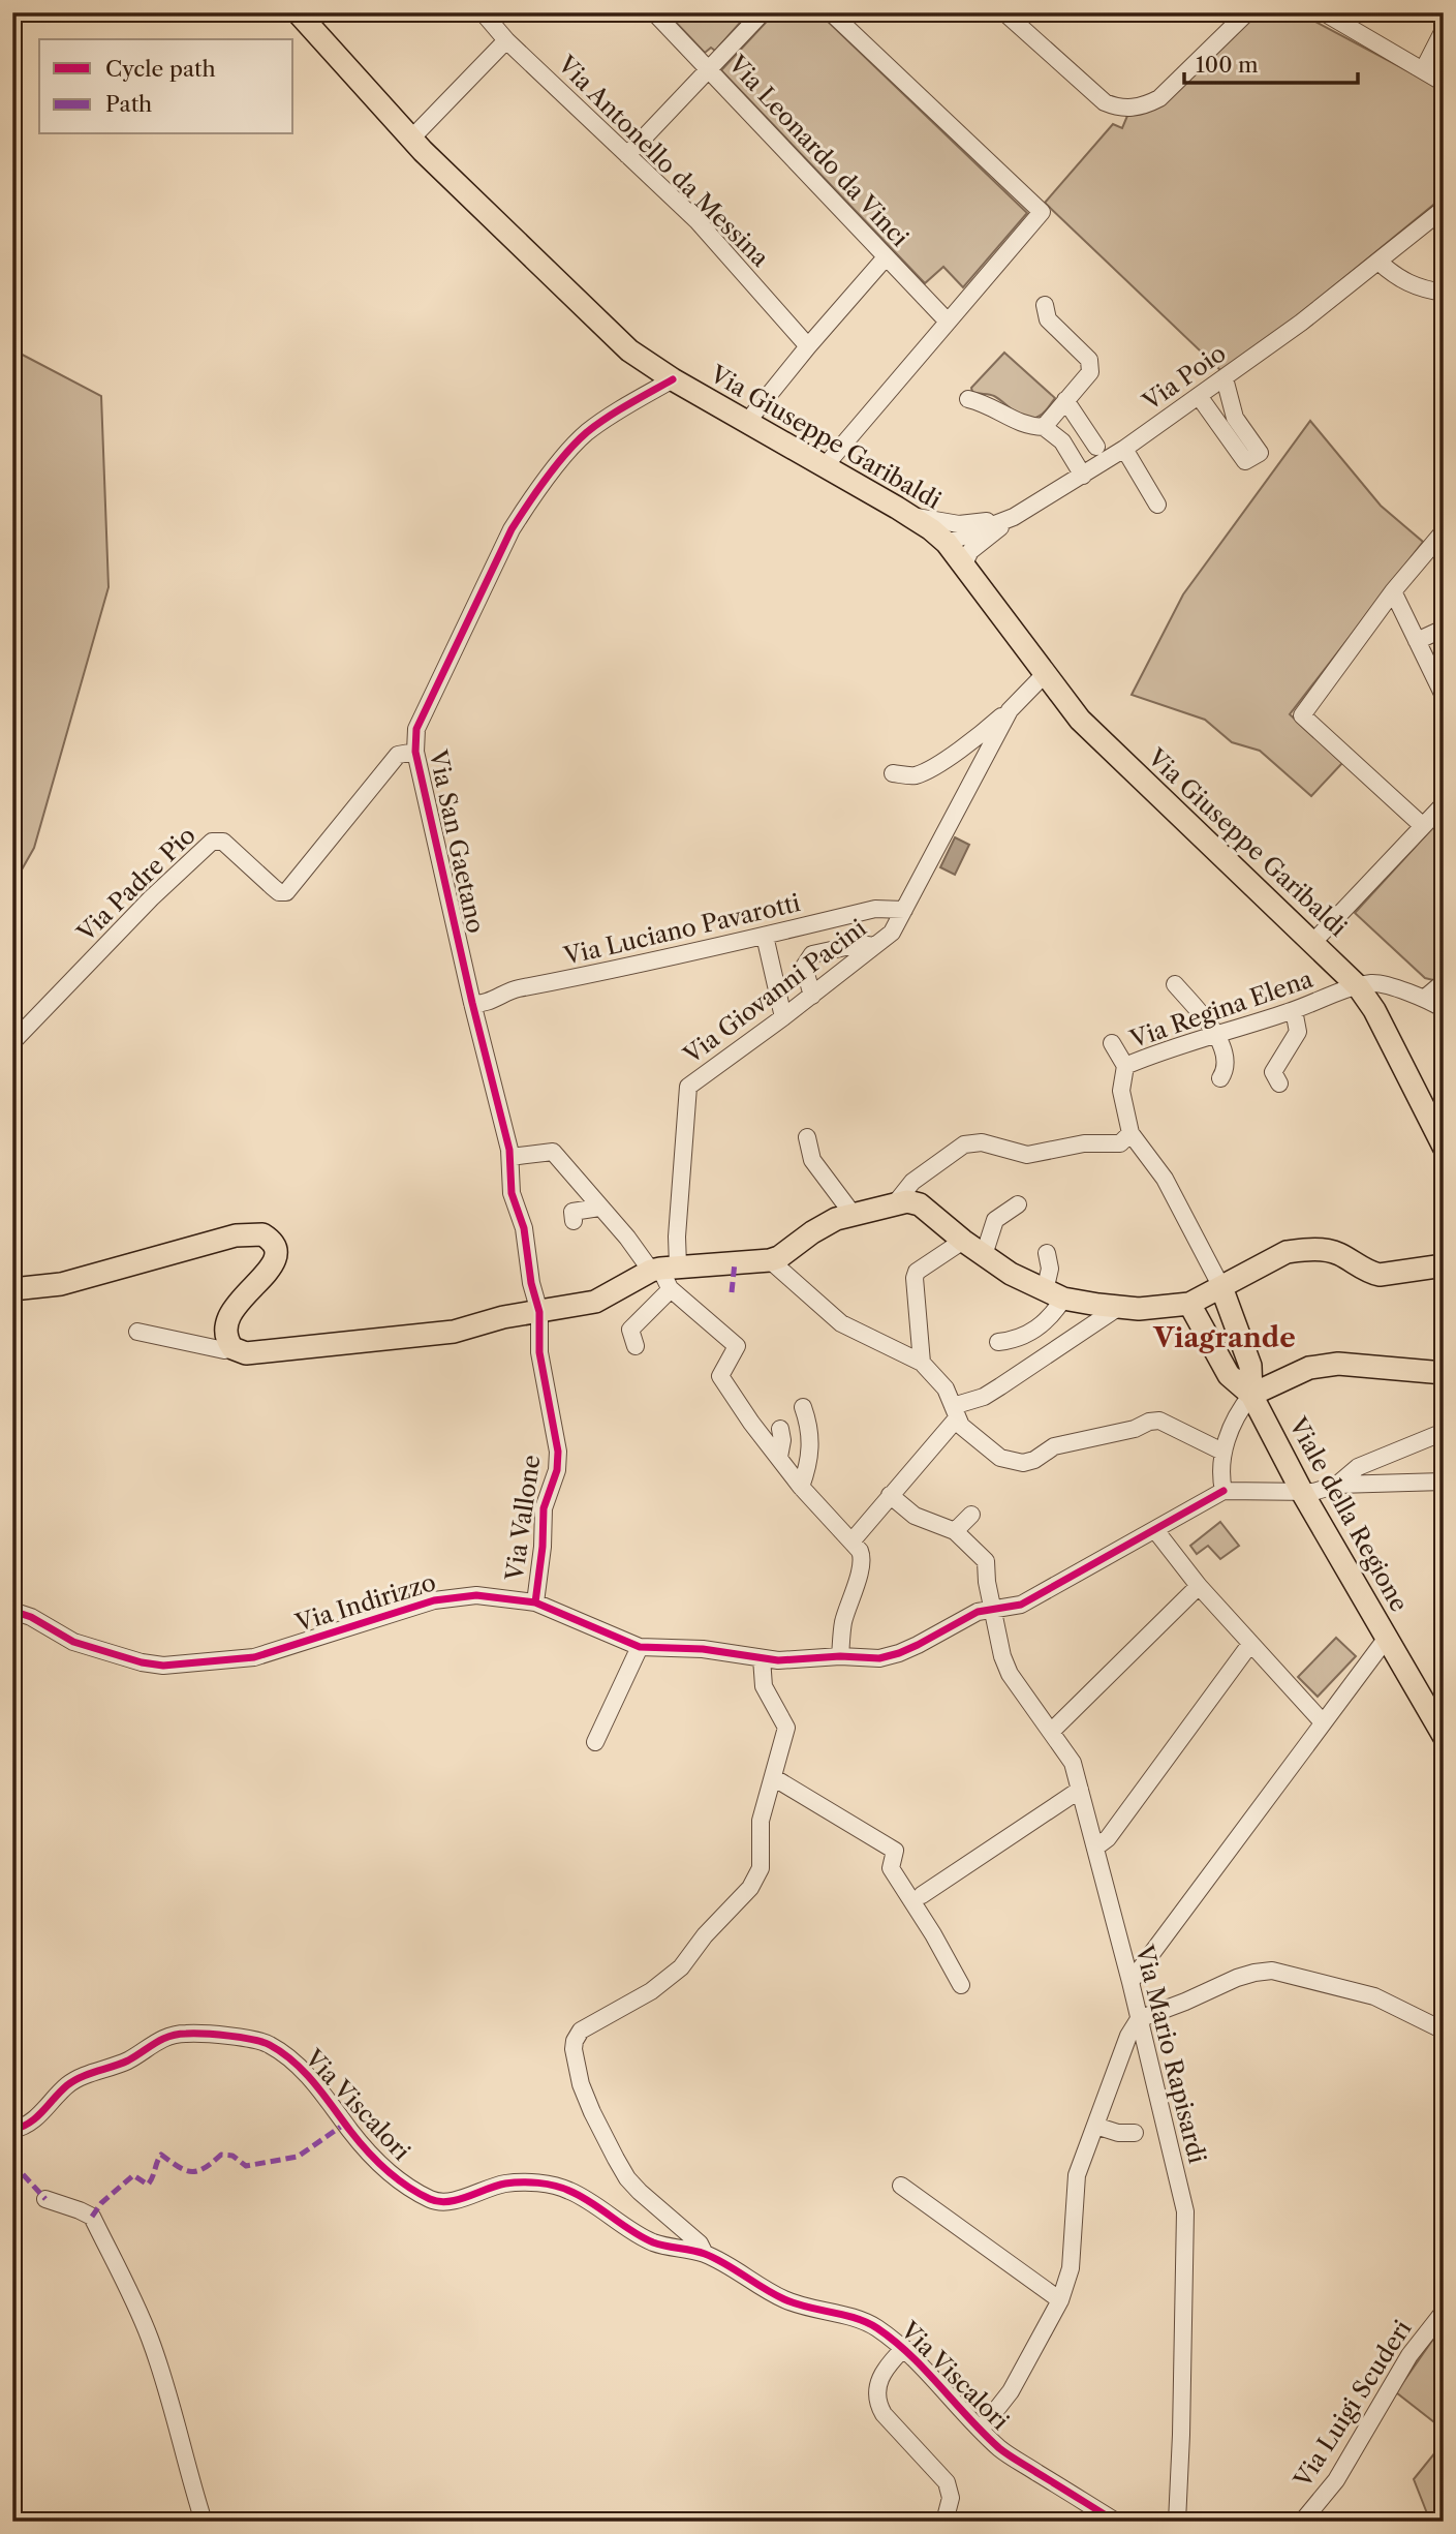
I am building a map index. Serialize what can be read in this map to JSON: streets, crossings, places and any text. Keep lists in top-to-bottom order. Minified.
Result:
{"streets":{"main road":["Via Giuseppe Garibaldi","Viale della Regione"],"street":["Via Leonardo da Vinci","Via Antonello da Messina","Via Poio","Via San Gaetano","Via Padre Pio","Via Luciano Pavarotti","Via Giovanni Pacini","Via Regina Elena","Via Vallone","Via Indirizzo","Via Mario Rapisardi","Via Viscalori","Via Luigi Scuderi"]},"crossings":[["Via Poio","Via Giuseppe Garibaldi"],["Via Giuseppe Garibaldi","Via San Gaetano"],["Via Giuseppe Garibaldi","Via Giovanni Pacini"],["Via Giuseppe Garibaldi","Via Regina Elena"],["Via San Gaetano","Via Padre Pio"],["Via San Gaetano","Via Luciano Pavarotti"],["Via San Gaetano","Via Vallone"],["Via Luciano Pavarotti","Via Giovanni Pacini"],["Via Vallone","Via Indirizzo"],["Via Indirizzo","Via Mario Rapisardi"]],"districts":["Viagrande"],"legend":["Cycle path","Path"],"scale_bar":"100 m"}
